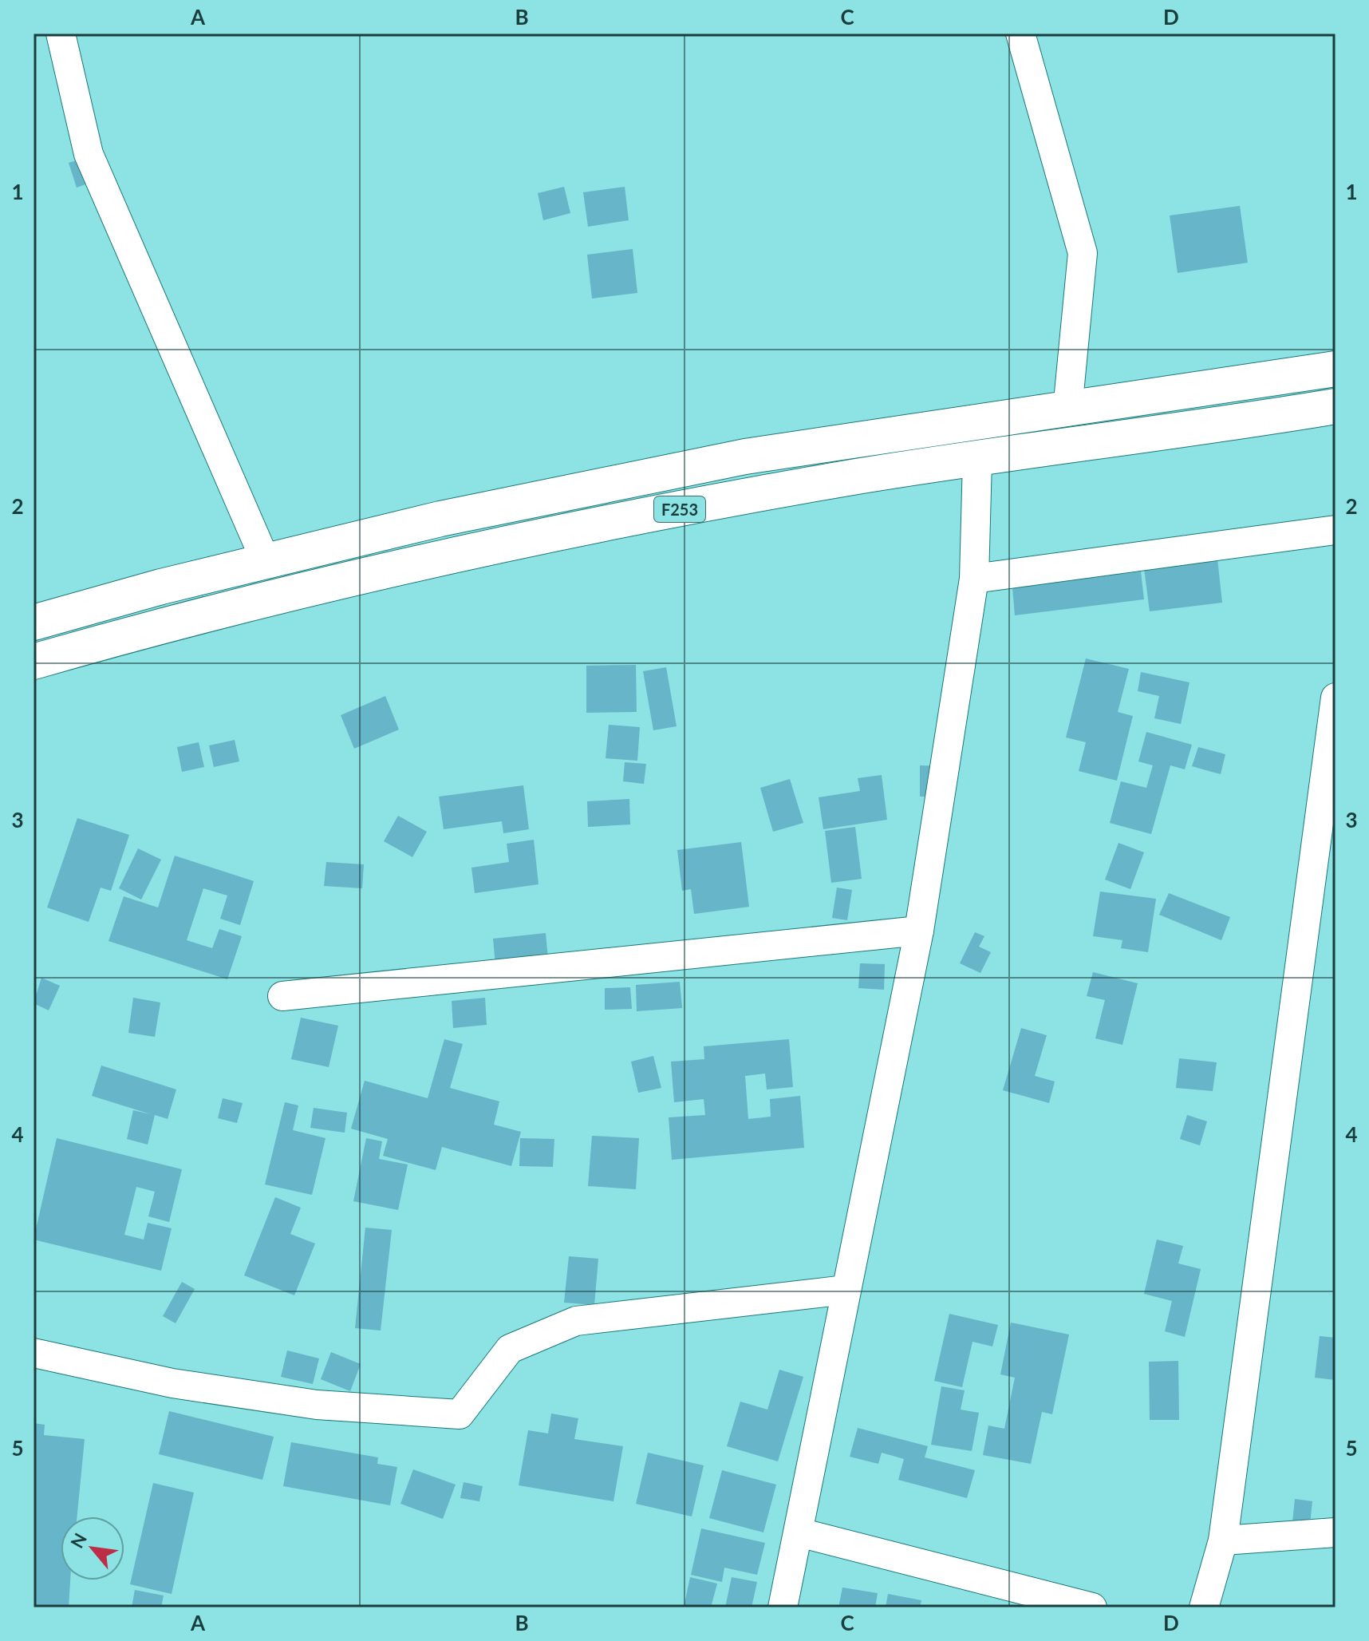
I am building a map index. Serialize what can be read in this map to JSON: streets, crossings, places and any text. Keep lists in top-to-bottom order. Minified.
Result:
{"streets":{"main road":["F253"]},"north":"top left","grid":{"columns":["A","B","C","D"],"rows":["1","2","3","4","5"]}}
